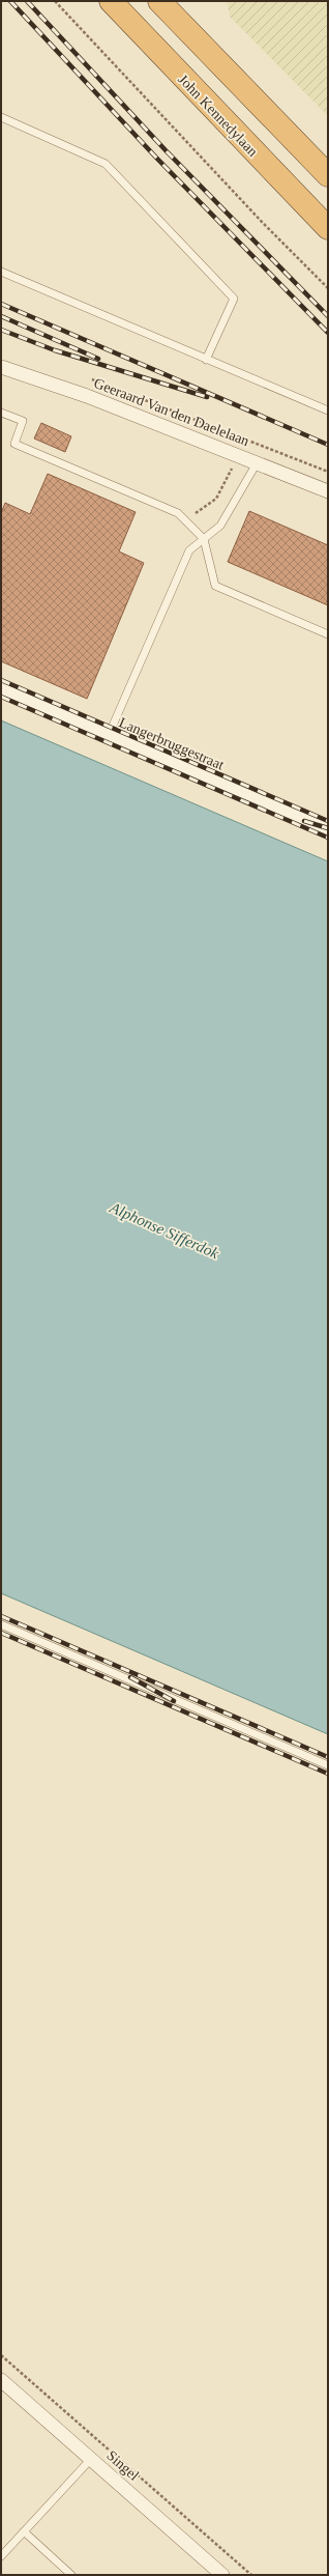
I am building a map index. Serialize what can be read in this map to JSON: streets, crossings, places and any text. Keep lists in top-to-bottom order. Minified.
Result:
{"streets":{"highway":["John Kennedylaan"],"street":["Geeraard Van den Daelelaan","Langerbruggestraat","Singel"]},"water":["Alphonse Sifferdok"]}
